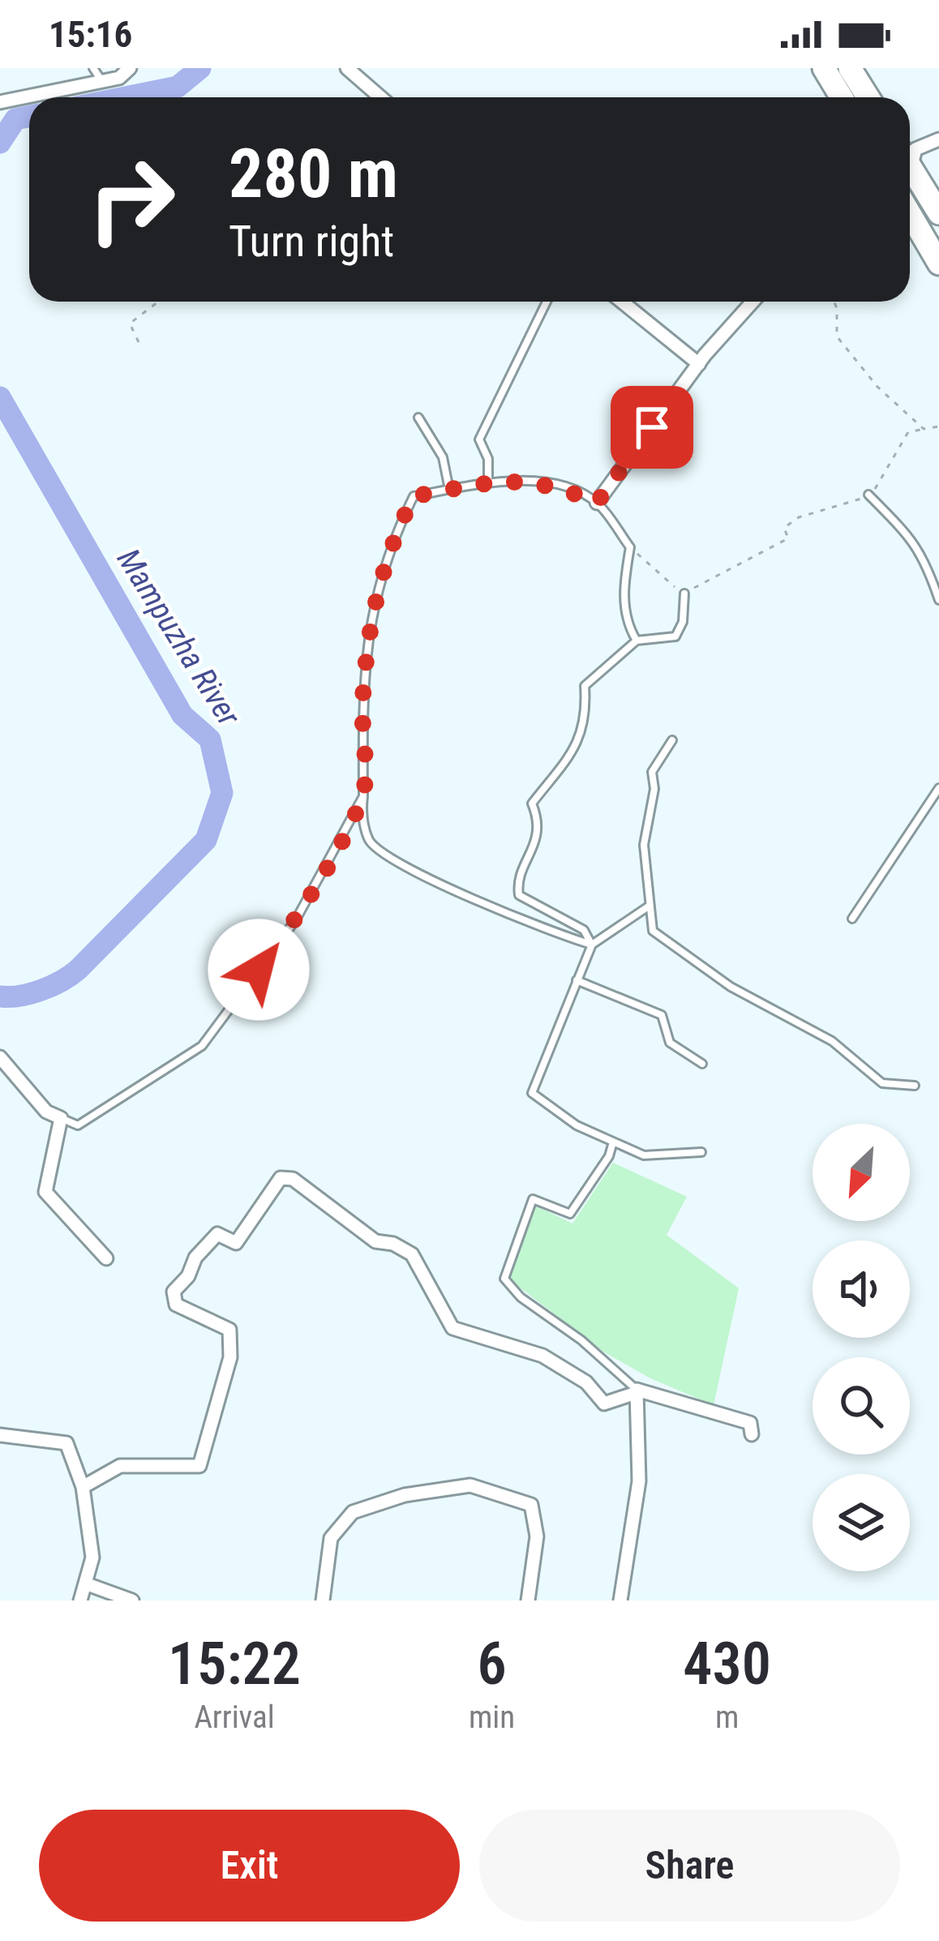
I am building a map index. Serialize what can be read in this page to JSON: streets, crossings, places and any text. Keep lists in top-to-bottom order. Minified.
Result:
{"water":["Mampuzha River"],"north":"bottom left","page":{"status":"15:16","turn":["280 m","Turn right"],"eta":["15:22","Arrival","6","min","430","m"],"buttons":["Exit","Share"]}}
